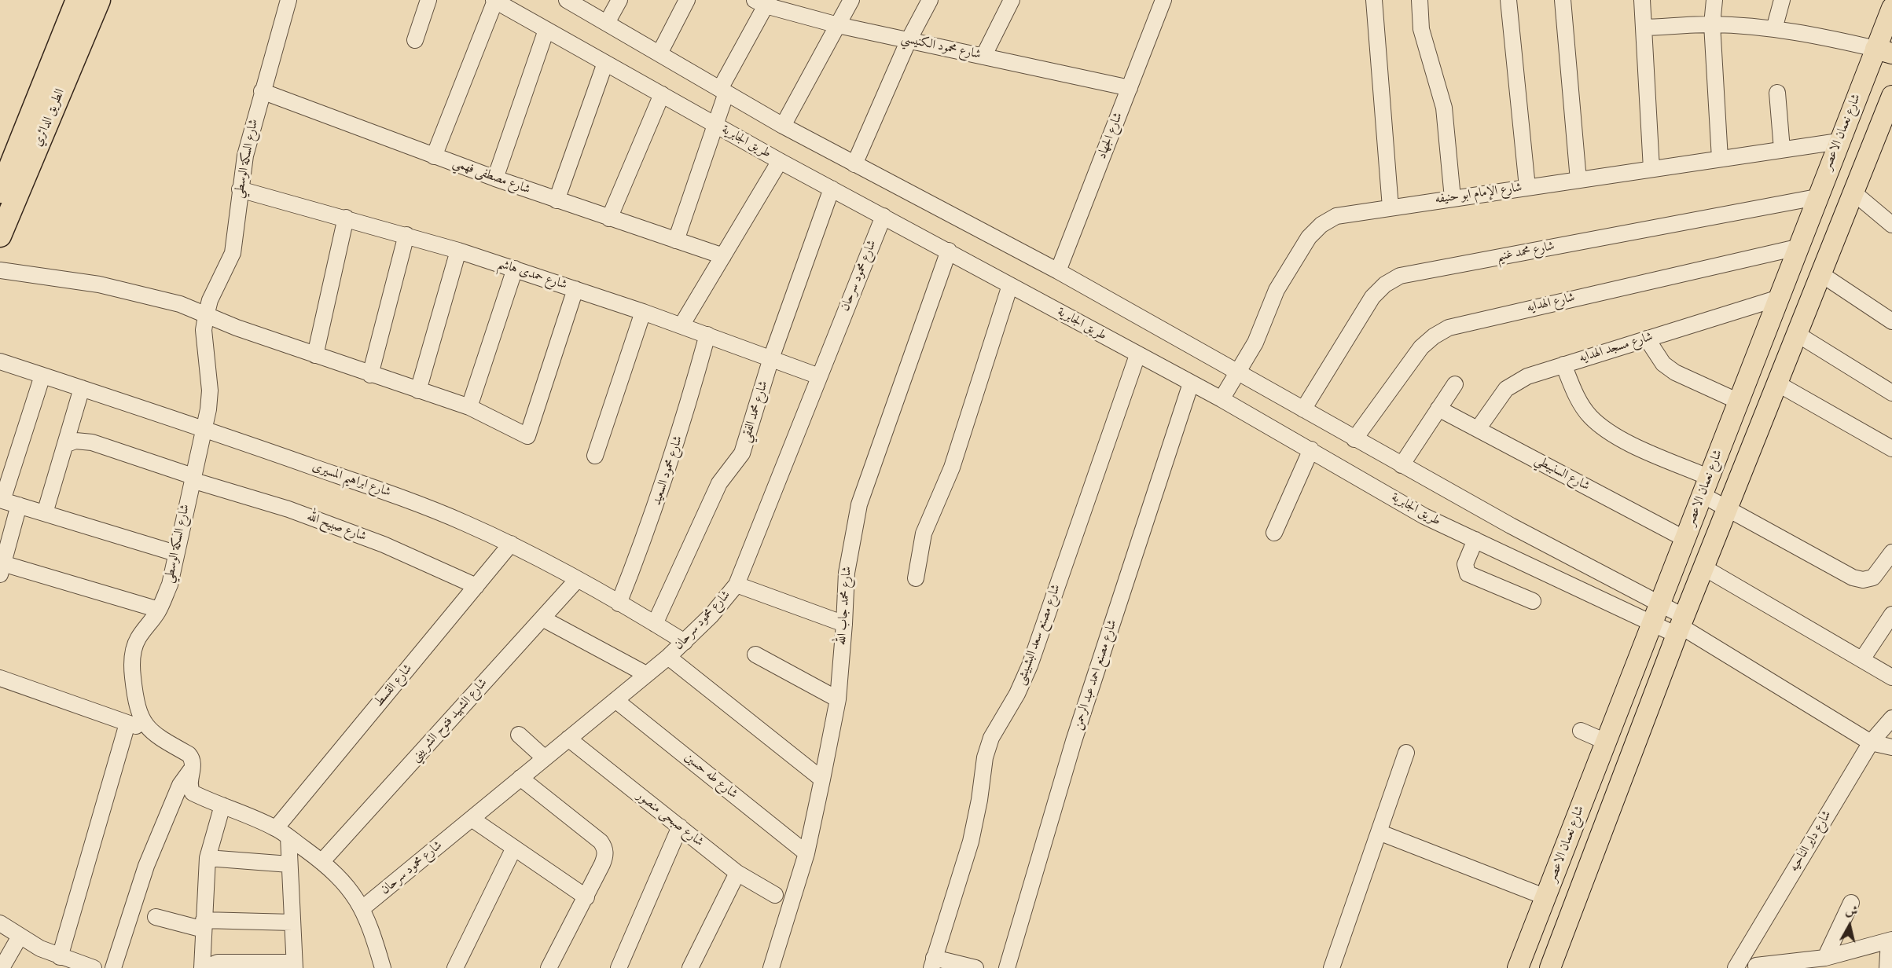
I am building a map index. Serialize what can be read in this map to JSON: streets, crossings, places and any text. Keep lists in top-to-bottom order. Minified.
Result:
{"streets":{"highway":["الطريق الدائري"],"main road":["شارع نعمان الاعصر"],"street":["شارع محمود الكنيسي","شارع الجهاد","طريق الجابرية","شارع السكة الوسطي","شارع مصطفى فهمي","شارع الإمام ابو حنيفه","شارع محمد غنيم","شارع حمدى هاشم","شارع محمود سرحان","شارع الهدايه","شارع مسجد الهدايه","شارع محمد الفقي","شارع محمود السعيد","شارع السنبيطي","شارع ابراهيم المسيرى","شارع صبيح الله","شارع محمد جاب الله","شارع مصنع سعد البشبيشى","شارع مصنع احمد عبد الرحمن","شارع القسط","شارع الشهيد فتوح الشربيني","شارع طه حسين","شارع صبحى منصور","شارع داير الناحيه"]},"crossings":[["شارع محمود الكنيسي","شارع الجهاد"],["شارع نعمان الاعصر","طريق الجابرية"],["شارع نعمان الاعصر","شارع الإمام ابو حنيفه"],["شارع نعمان الاعصر","شارع محمد غنيم"],["شارع نعمان الاعصر","شارع الهدايه"],["شارع نعمان الاعصر","شارع مسجد الهدايه"],["شارع نعمان الاعصر","شارع السنبيطي"],["شارع الجهاد","طريق الجابرية"],["طريق الجابرية","شارع الإمام ابو حنيفه"],["طريق الجابرية","شارع محمد غنيم"],["طريق الجابرية","شارع محمود سرحان"],["طريق الجابرية","شارع الهدايه"],["طريق الجابرية","شارع محمد الفقي"],["طريق الجابرية","شارع محمد جاب الله"],["طريق الجابرية","شارع مصنع سعد البشبيشى"],["طريق الجابرية","شارع مصنع احمد عبد الرحمن"],["طريق الجابرية","شارع داير الناحيه"],["شارع السكة الوسطي","شارع مصطفى فهمي"],["شارع السكة الوسطي","شارع حمدى هاشم"],["شارع السكة الوسطي","شارع ابراهيم المسيرى"],["شارع السكة الوسطي","شارع صبيح الله"],["شارع حمدى هاشم","شارع محمود سرحان"],["شارع حمدى هاشم","شارع محمد الفقي"],["شارع حمدى هاشم","شارع محمود السعيد"],["شارع محمود سرحان","شارع ابراهيم المسيرى"],["شارع محمود سرحان","شارع طه حسين"],["شارع محمود سرحان","شارع صبحى منصور"],["شارع مسجد الهدايه","شارع السنبيطي"],["شارع محمد الفقي","شارع ابراهيم المسيرى"],["شارع محمود السعيد","شارع ابراهيم المسيرى"],["شارع ابراهيم المسيرى","شارع القسط"],["شارع ابراهيم المسيرى","شارع الشهيد فتوح الشربيني"],["شارع صبيح الله","شارع القسط"],["شارع محمد جاب الله","شارع طه حسين"]],"north":"top"}
